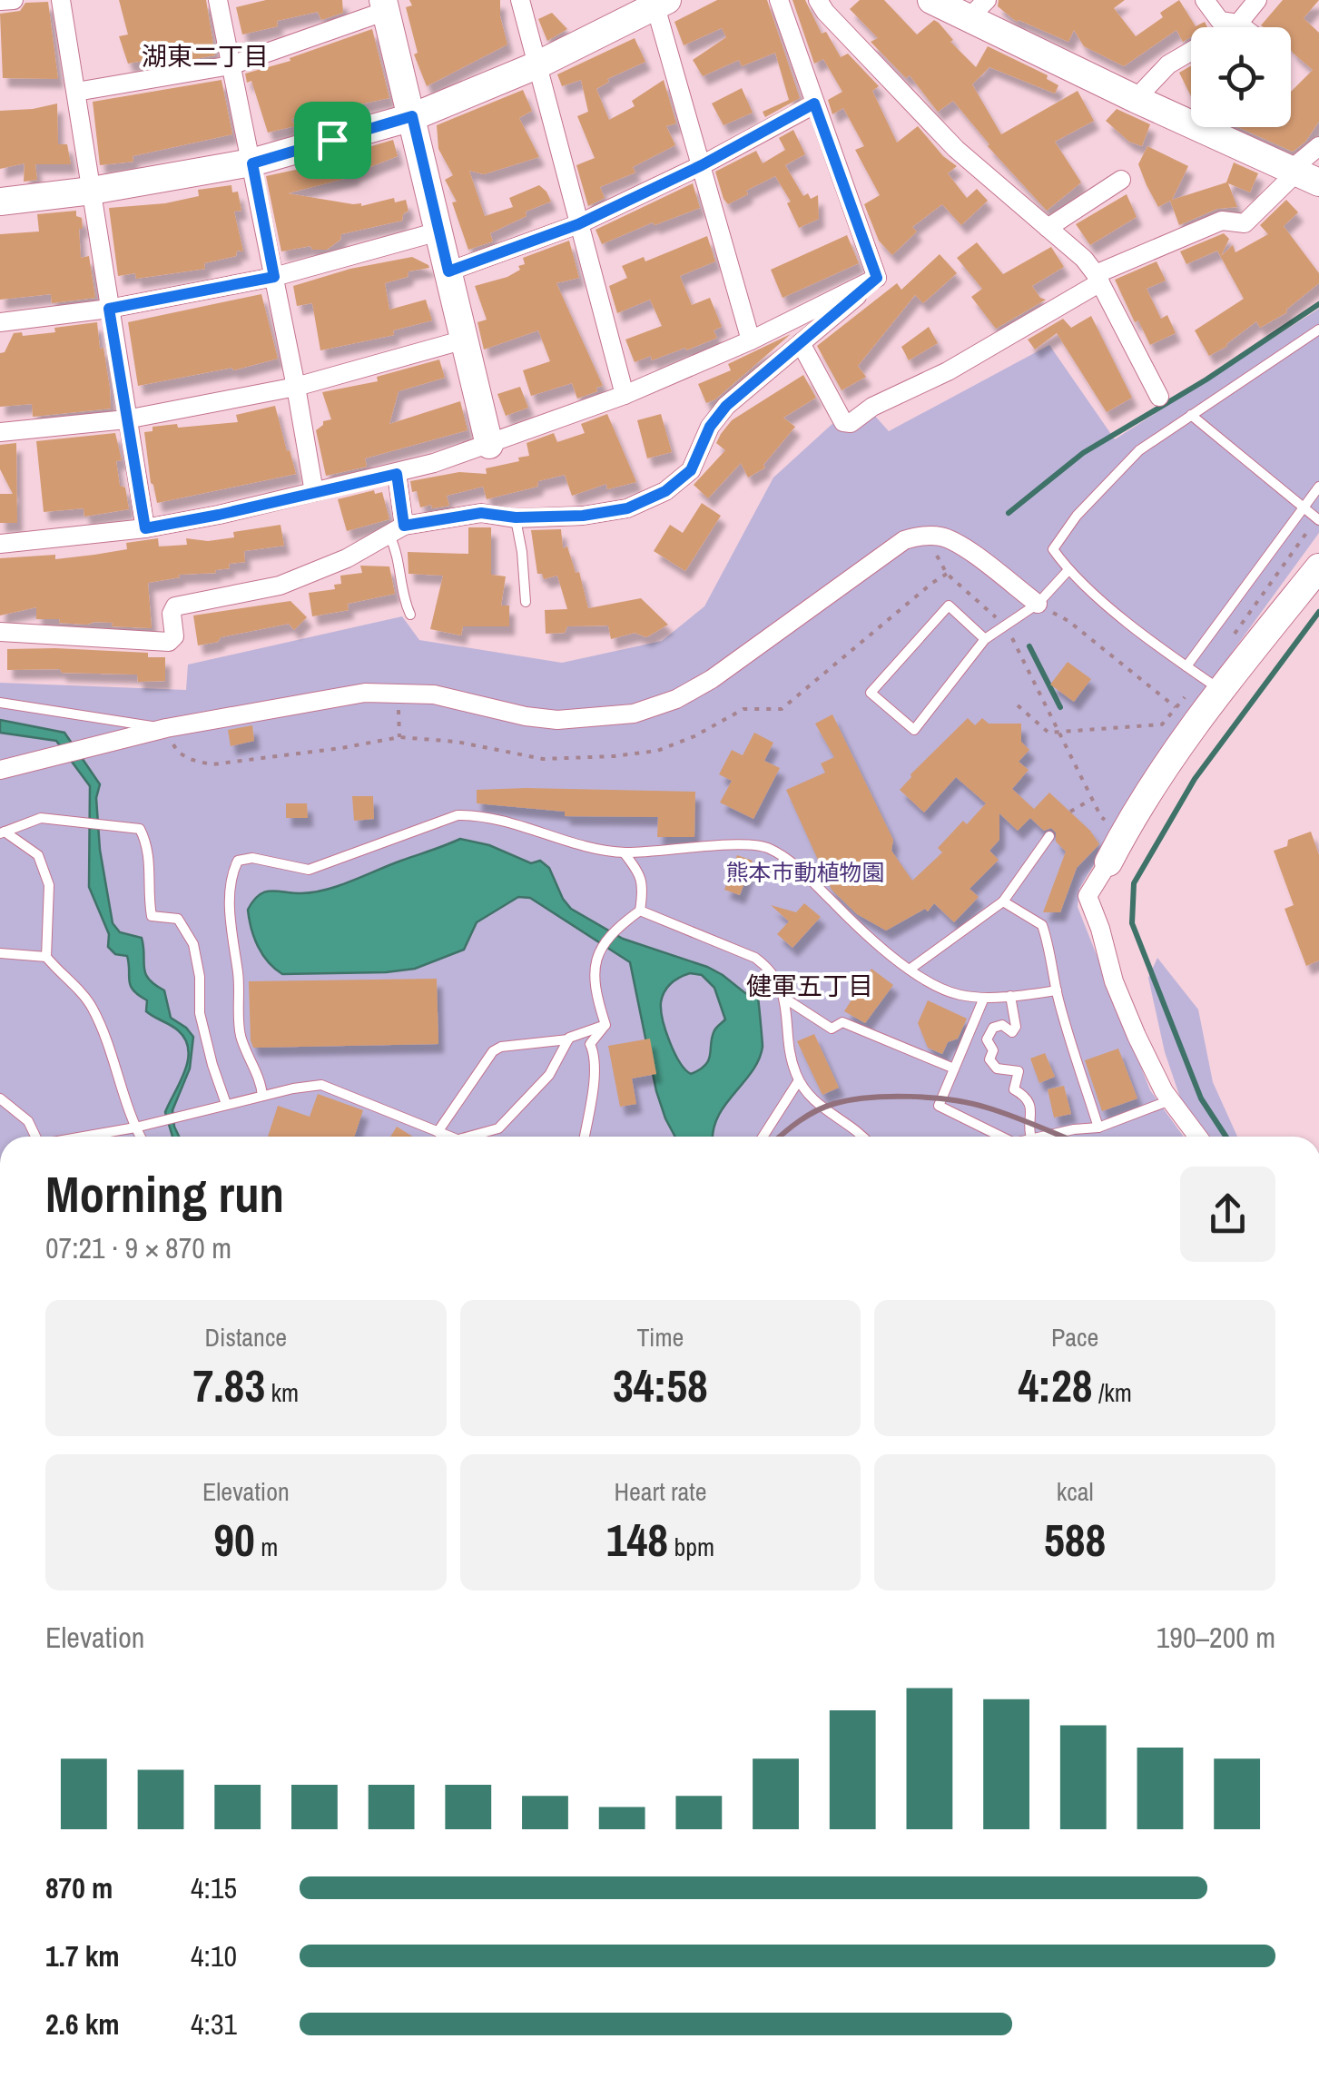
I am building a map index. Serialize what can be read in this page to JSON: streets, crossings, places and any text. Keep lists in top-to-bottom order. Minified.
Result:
{"districts":["湖東二丁目","健軍五丁目"],"parks":["熊本市動植物園"],"page":{"heading":["Morning run","07:21 · 9 × 870 m"],"stats":[["Distance","7.83 km"],["Time","34:58"],["Pace","4:28 /km"],["Elevation","90 m"],["Heart rate","148 bpm"],["kcal","588"]],"chart":["Elevation","190–200 m"],"list":[{"name":"870 m","note":"4:15"},{"name":"1.7 km","note":"4:10"},{"name":"2.6 km","note":"4:31"}]}}
